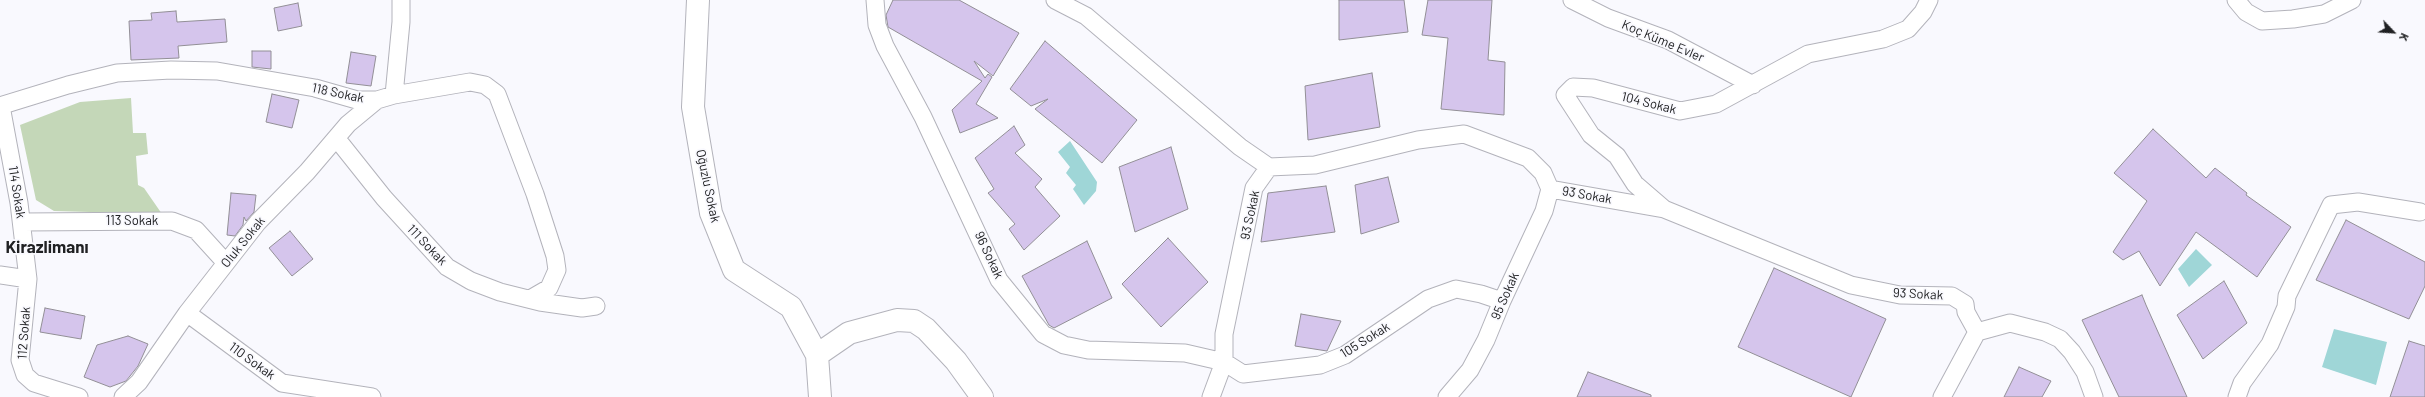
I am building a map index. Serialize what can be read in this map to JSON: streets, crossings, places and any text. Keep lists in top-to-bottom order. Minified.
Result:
{"streets":{"street":["Koç Küme Evler","118 Sokak","104 Sokak","Oğuzlu Sokak","114 Sokak","93 Sokak","113 Sokak","Oluk Sokak","111 Sokak","96 Sokak","95 Sokak","112 Sokak","105 Sokak","110 Sokak"]},"crossings":[["Koç Küme Evler","104 Sokak"],["118 Sokak","114 Sokak"],["118 Sokak","Oluk Sokak"],["118 Sokak","111 Sokak"],["104 Sokak","93 Sokak"],["114 Sokak","113 Sokak"],["114 Sokak","112 Sokak"],["93 Sokak","96 Sokak"],["93 Sokak","95 Sokak"],["93 Sokak","105 Sokak"],["113 Sokak","Oluk Sokak"],["Oluk Sokak","111 Sokak"],["Oluk Sokak","110 Sokak"],["96 Sokak","105 Sokak"],["95 Sokak","105 Sokak"]],"districts":["Kirazlimanı"],"north":"bottom right"}
